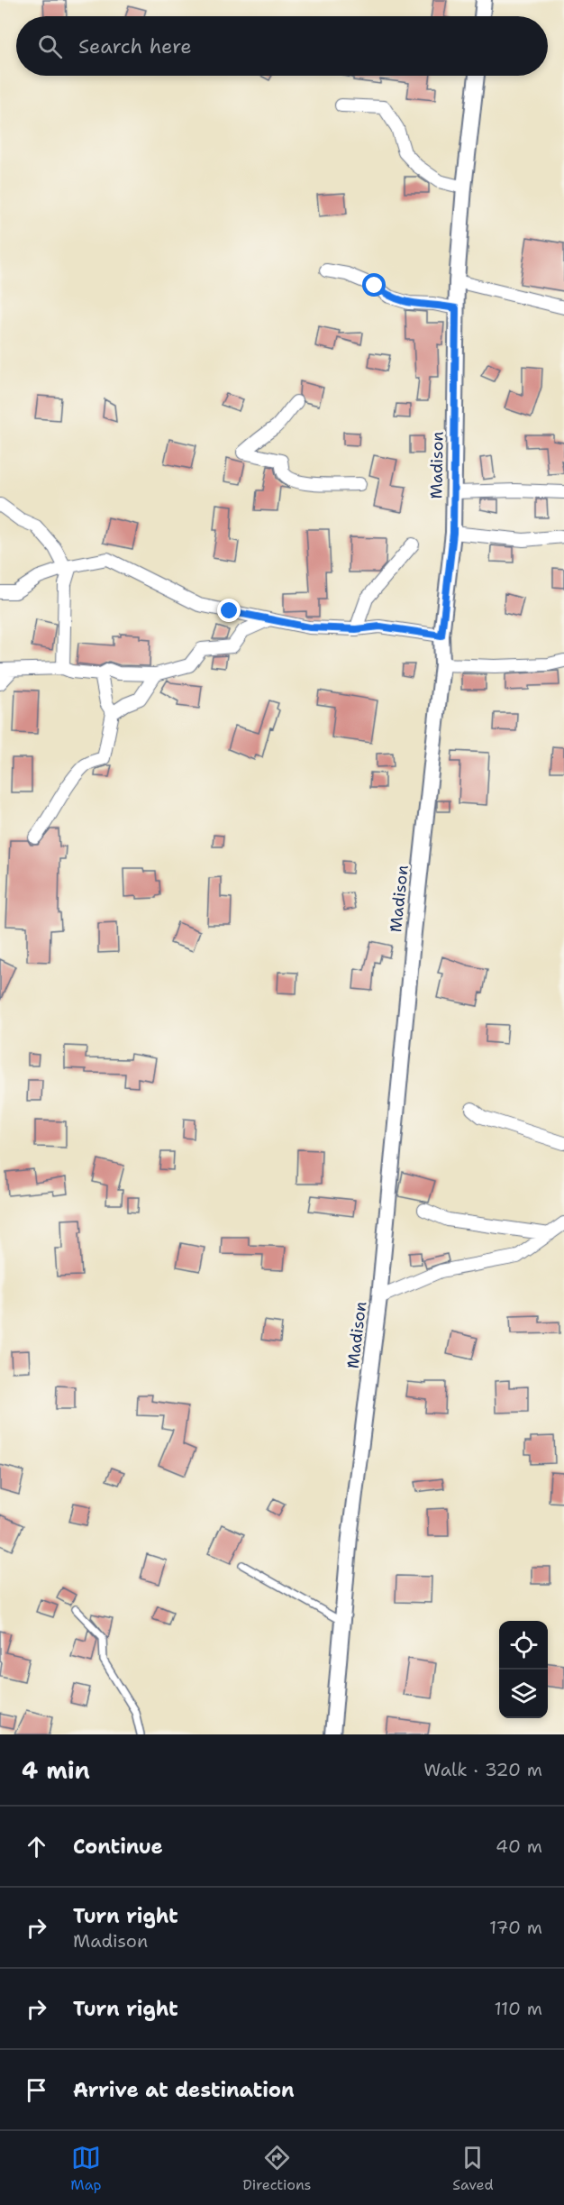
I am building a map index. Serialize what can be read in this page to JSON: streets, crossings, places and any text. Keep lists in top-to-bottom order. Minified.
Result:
{"streets":{"street":["Madison"]},"page":{"search":"Search here","heading":["4 min","Walk · 320 m"],"list":[["Continue","40 m"],["Turn right","Madison","170 m"],["Turn right","110 m"],"Arrive at destination"],"nav":["Map","Directions","Saved"]}}
